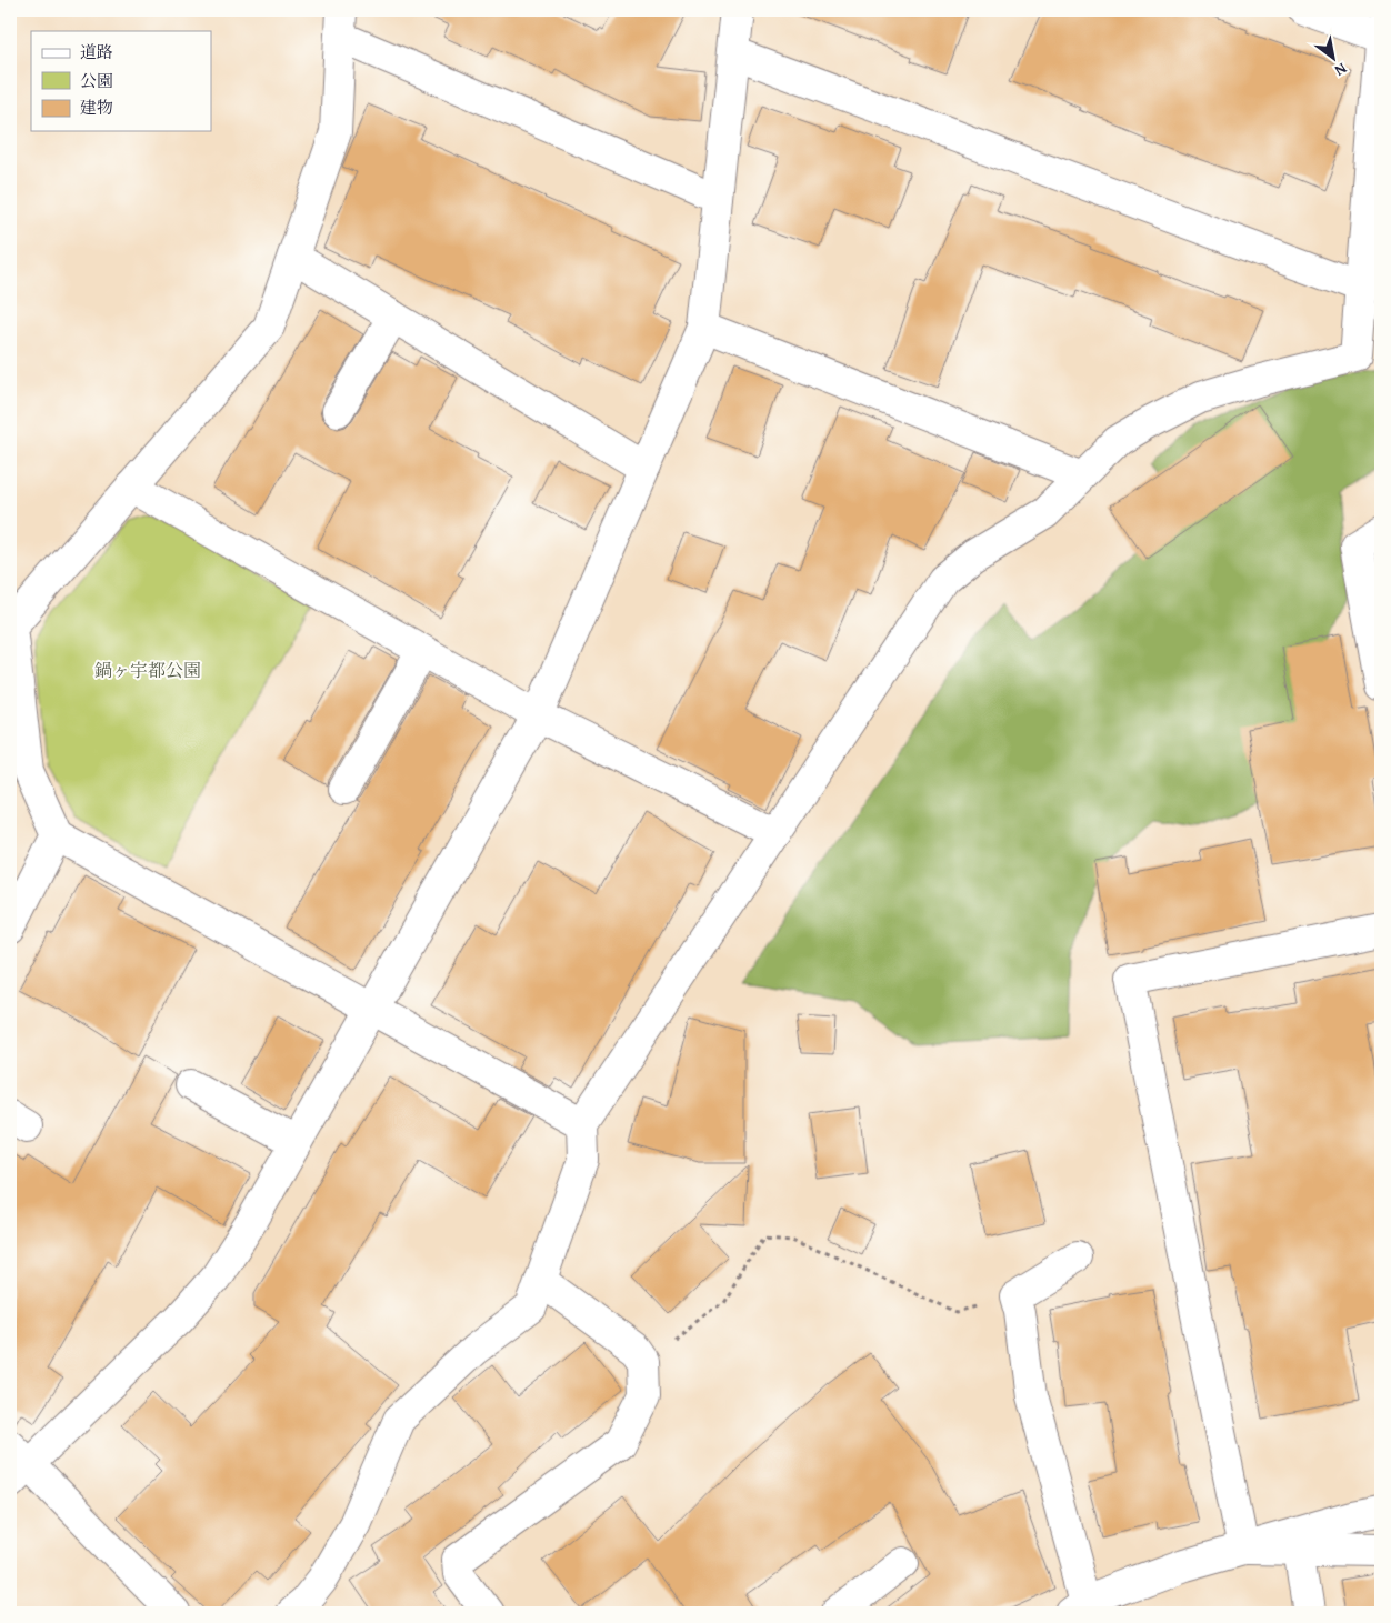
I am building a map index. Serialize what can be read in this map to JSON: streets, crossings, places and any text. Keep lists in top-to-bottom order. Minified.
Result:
{"parks":["鍋ヶ宇都公園"],"legend":["道路","公園","建物"],"north":"bottom right"}
